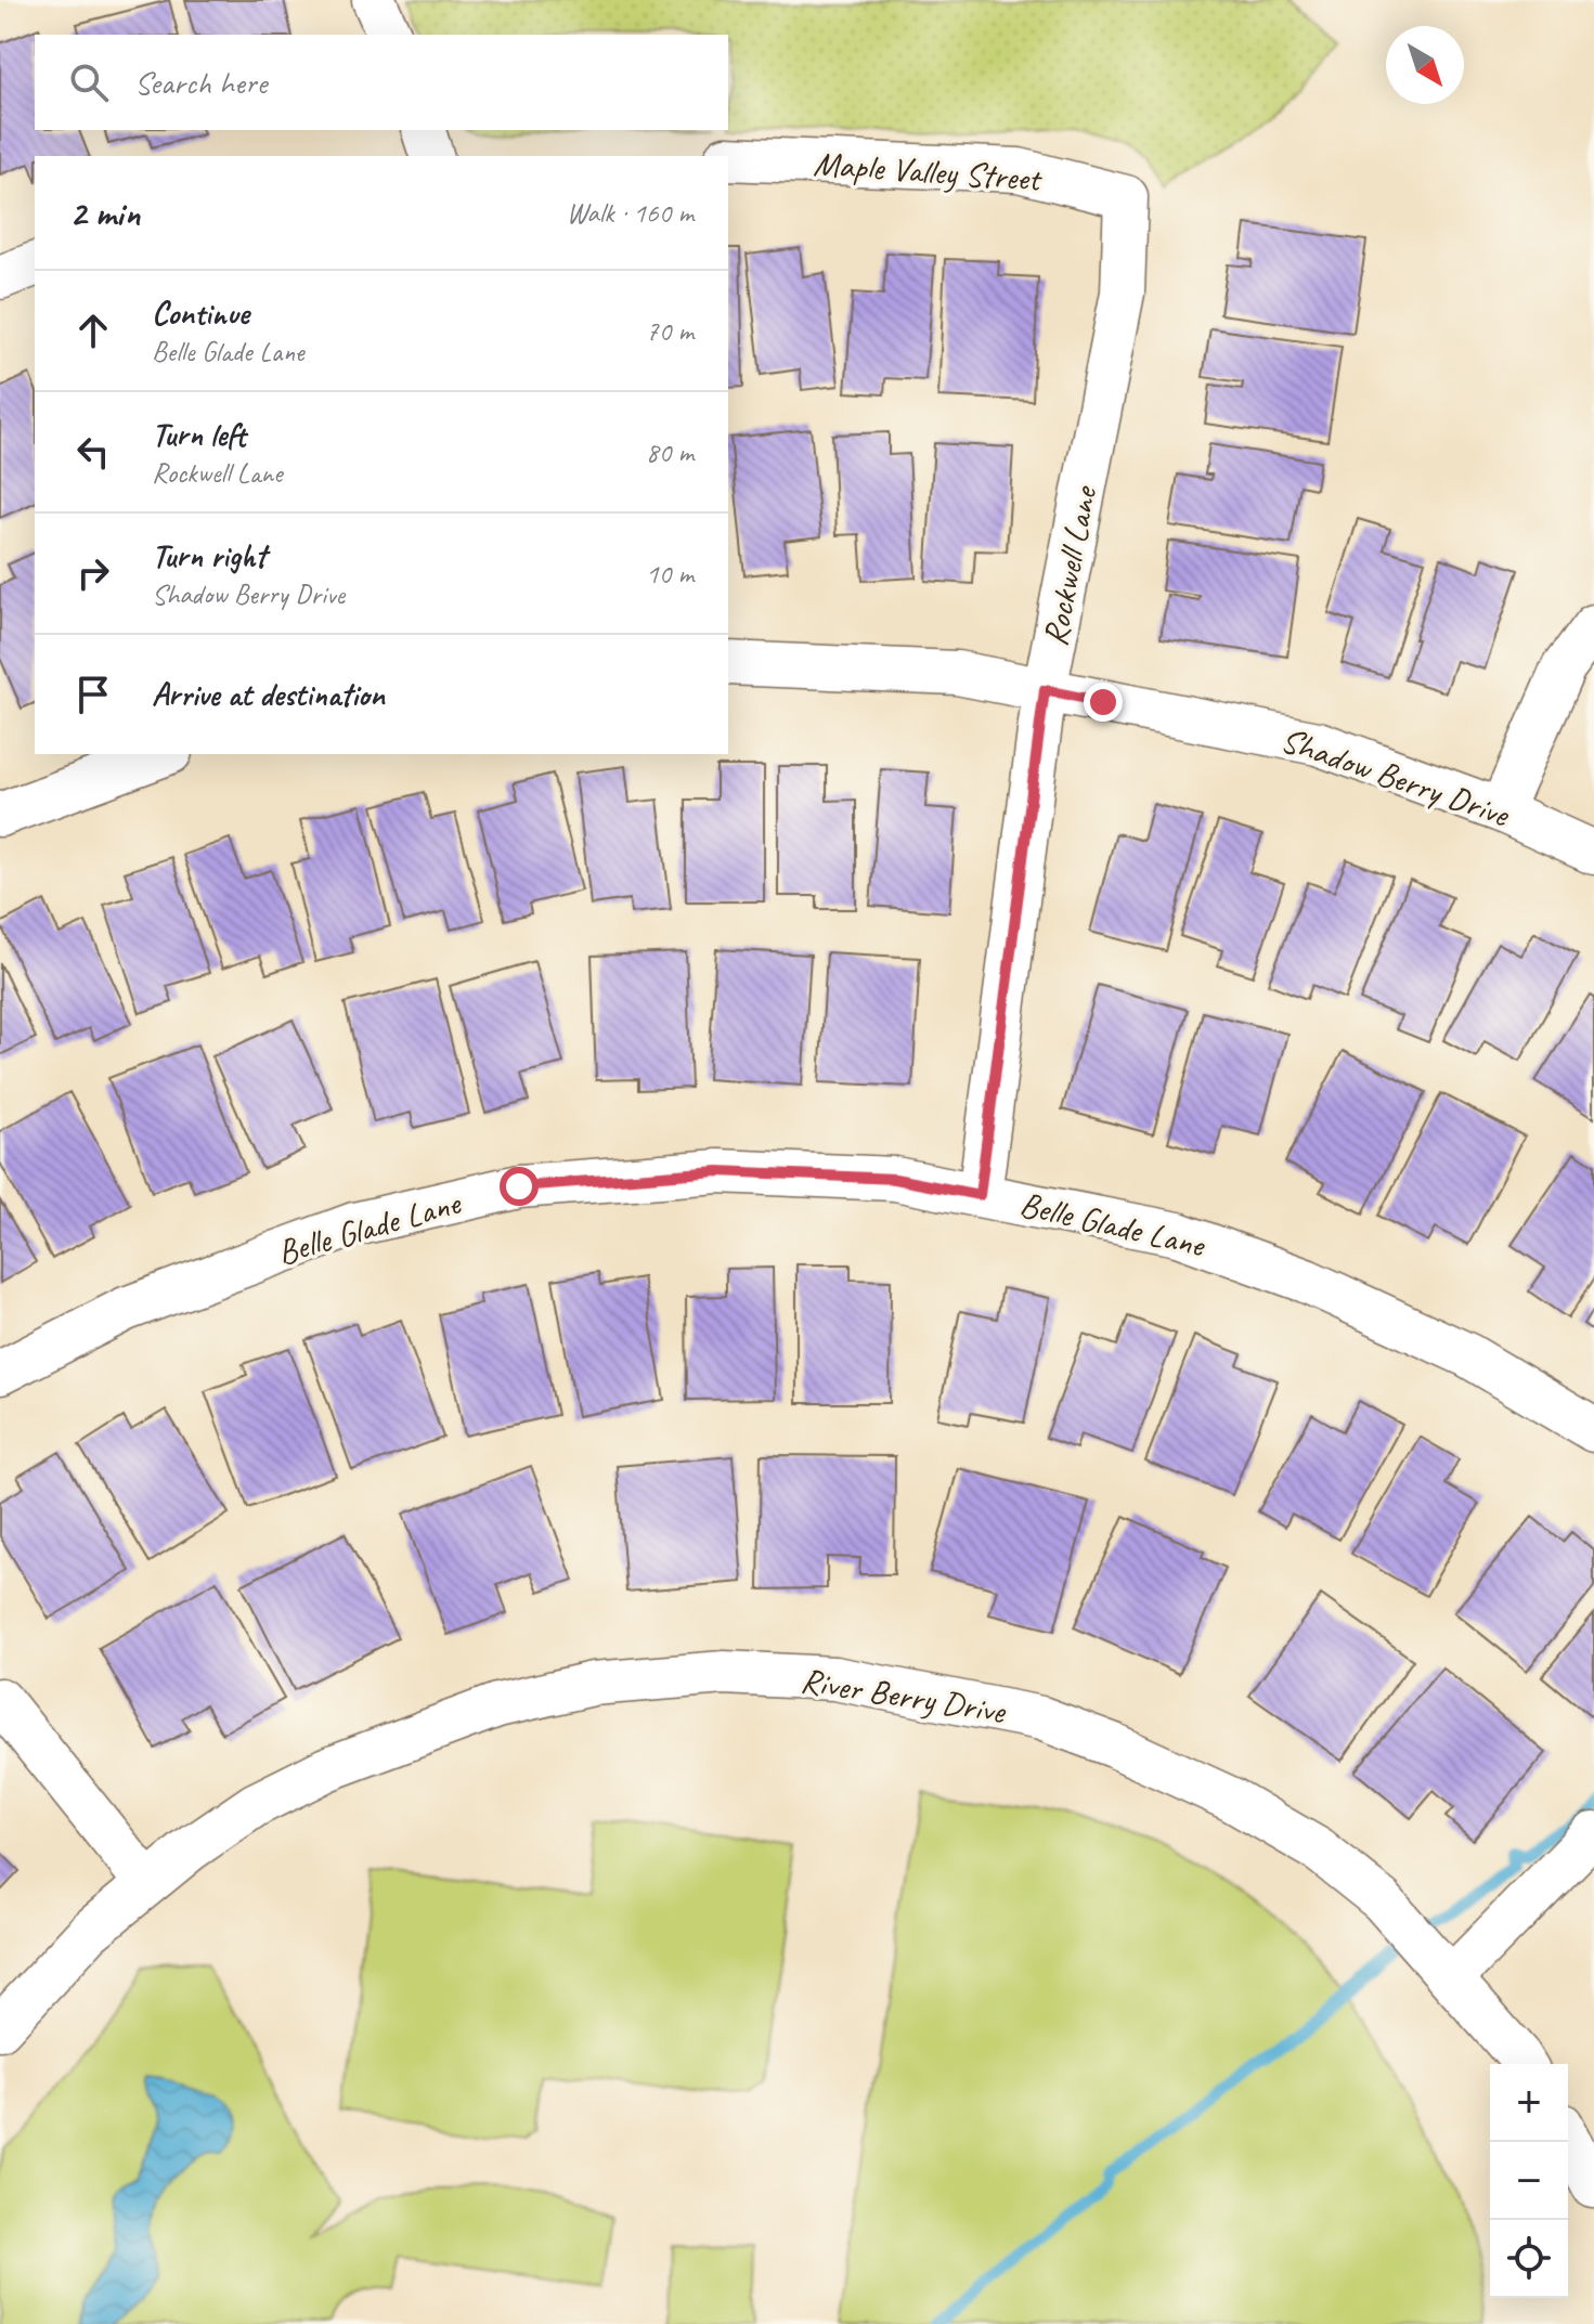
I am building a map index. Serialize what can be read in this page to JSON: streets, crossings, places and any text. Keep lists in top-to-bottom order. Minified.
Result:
{"streets":{"street":["Maple Valley Street","Rockwell Lane","Shadow Berry Drive","Belle Glade Lane","River Berry Drive"]},"crossings":[["Maple Valley Street","Rockwell Lane"],["Rockwell Lane","Shadow Berry Drive"],["Rockwell Lane","Belle Glade Lane"]],"north":"bottom right","page":{"search":"Search here","heading":["2 min","Walk · 160 m"],"list":[["Continue","Belle Glade Lane","70 m"],["Turn left","Rockwell Lane","80 m"],["Turn right","Shadow Berry Drive","10 m"],"Arrive at destination"],"map_buttons":["+","−"]}}
